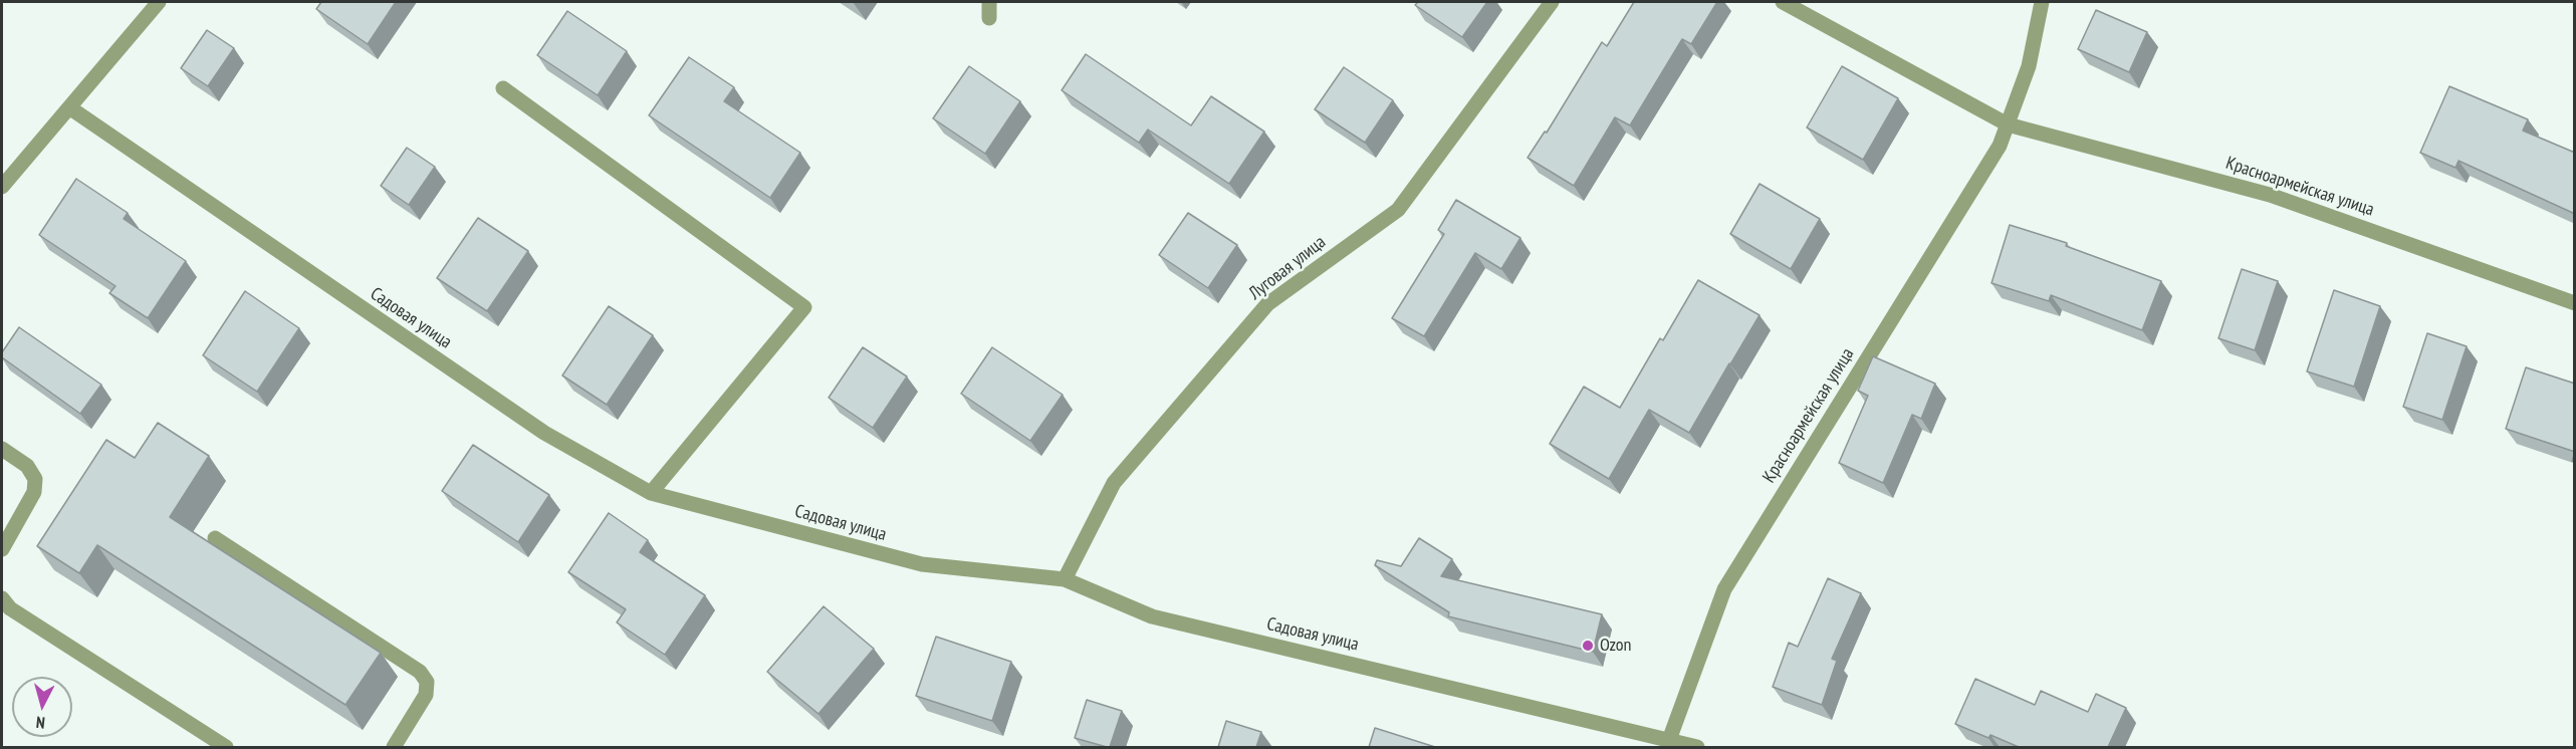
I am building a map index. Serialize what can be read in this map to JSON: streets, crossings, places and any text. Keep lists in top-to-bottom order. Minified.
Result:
{"streets":{"street":["Красноармейская улица","Луговая улица","Садовая улица"]},"crossings":[["Красноармейская улица","Садовая улица"],["Луговая улица","Садовая улица"]],"places":["Ozon"],"north":"bottom"}
